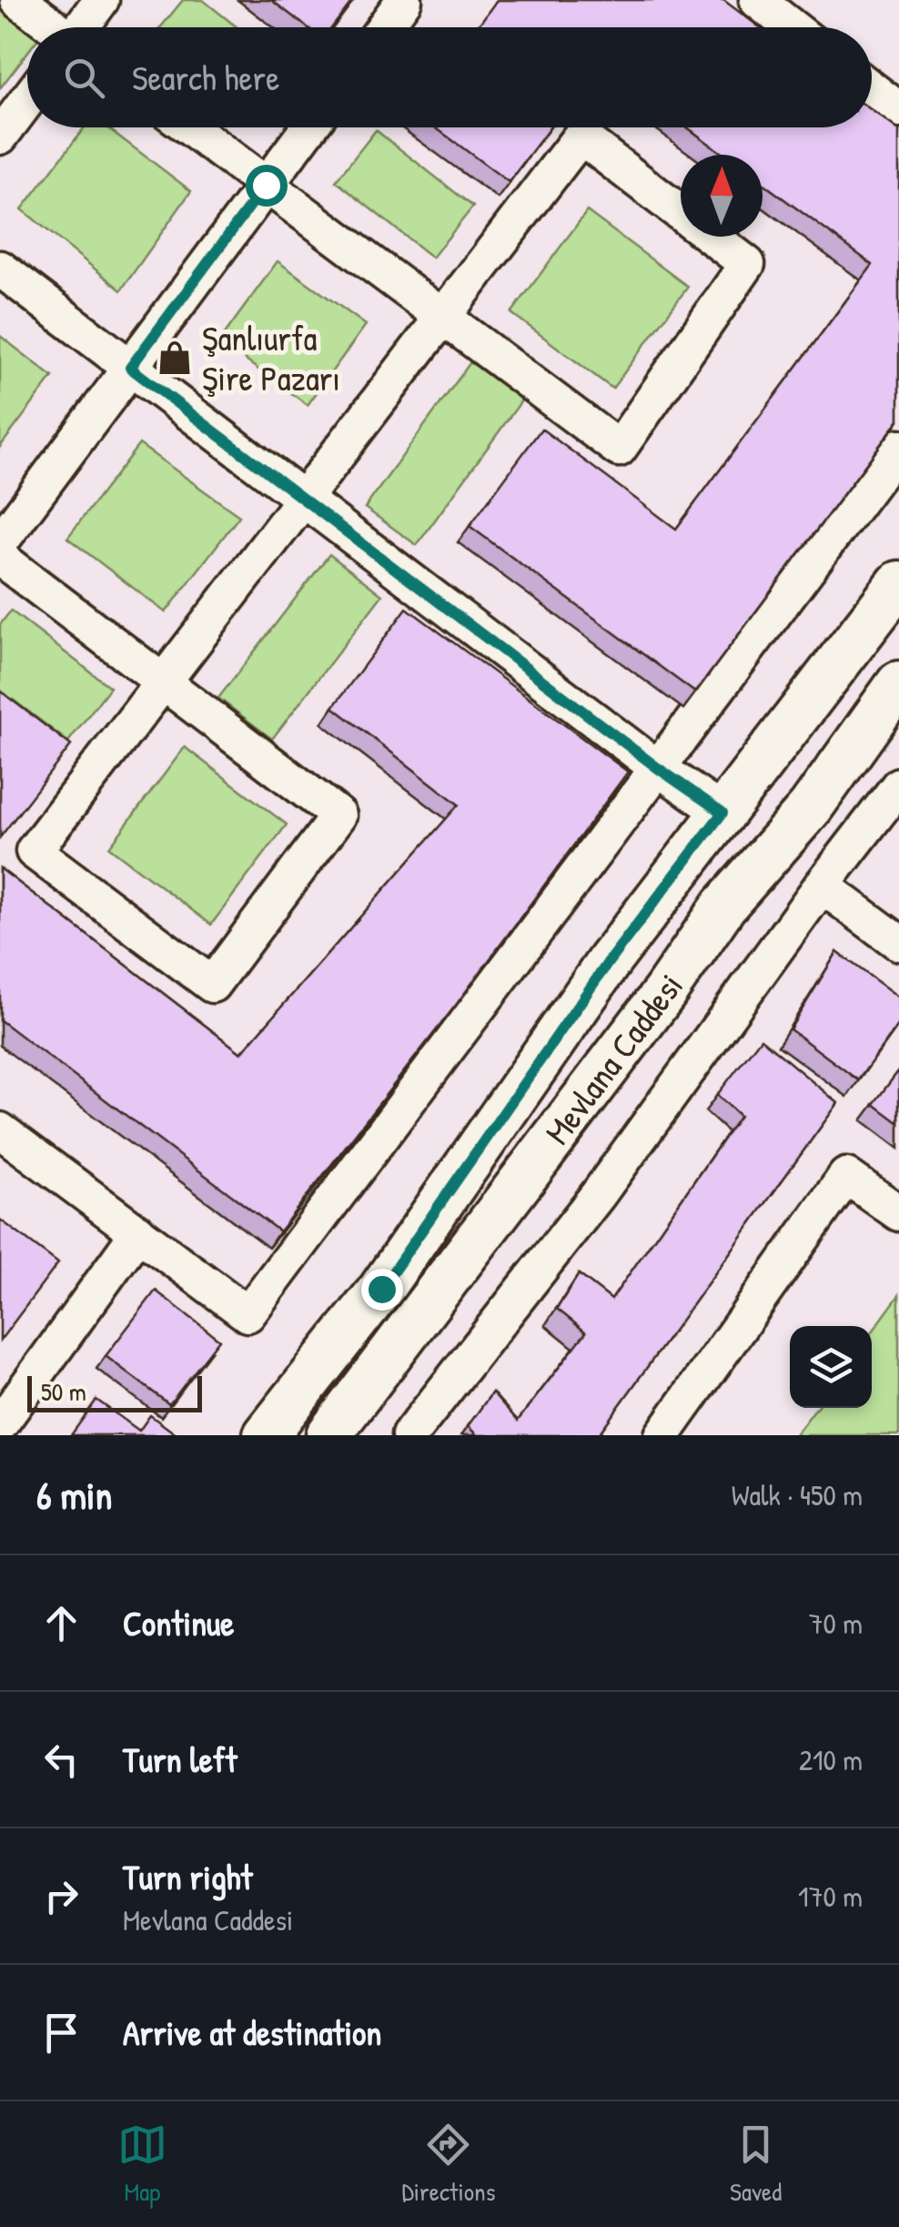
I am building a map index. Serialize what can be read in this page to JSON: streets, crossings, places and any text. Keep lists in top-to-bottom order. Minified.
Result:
{"streets":{"main road":["Mevlana Caddesi"]},"places":{"shop":["Şanlıurfa Şire Pazarı"]},"scale_bar":"50 m","north":"top","page":{"search":"Search here","scale":"50 m","heading":["6 min","Walk · 450 m"],"list":[["Continue","70 m"],["Turn left","210 m"],["Turn right","Mevlana Caddesi","170 m"],"Arrive at destination"],"nav":["Map","Directions","Saved"]}}
